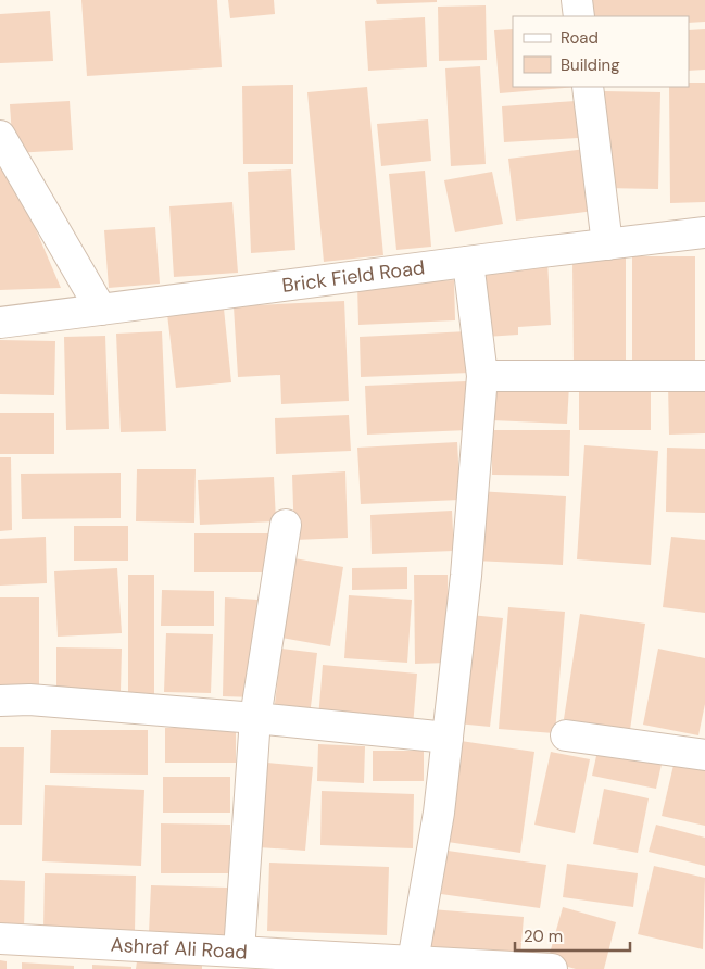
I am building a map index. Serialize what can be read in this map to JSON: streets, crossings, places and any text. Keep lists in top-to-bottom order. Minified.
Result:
{"streets":{"street":["Brick Field Road","Ashraf Ali Road"]},"legend":["Road","Building"],"scale_bar":"20 m"}
